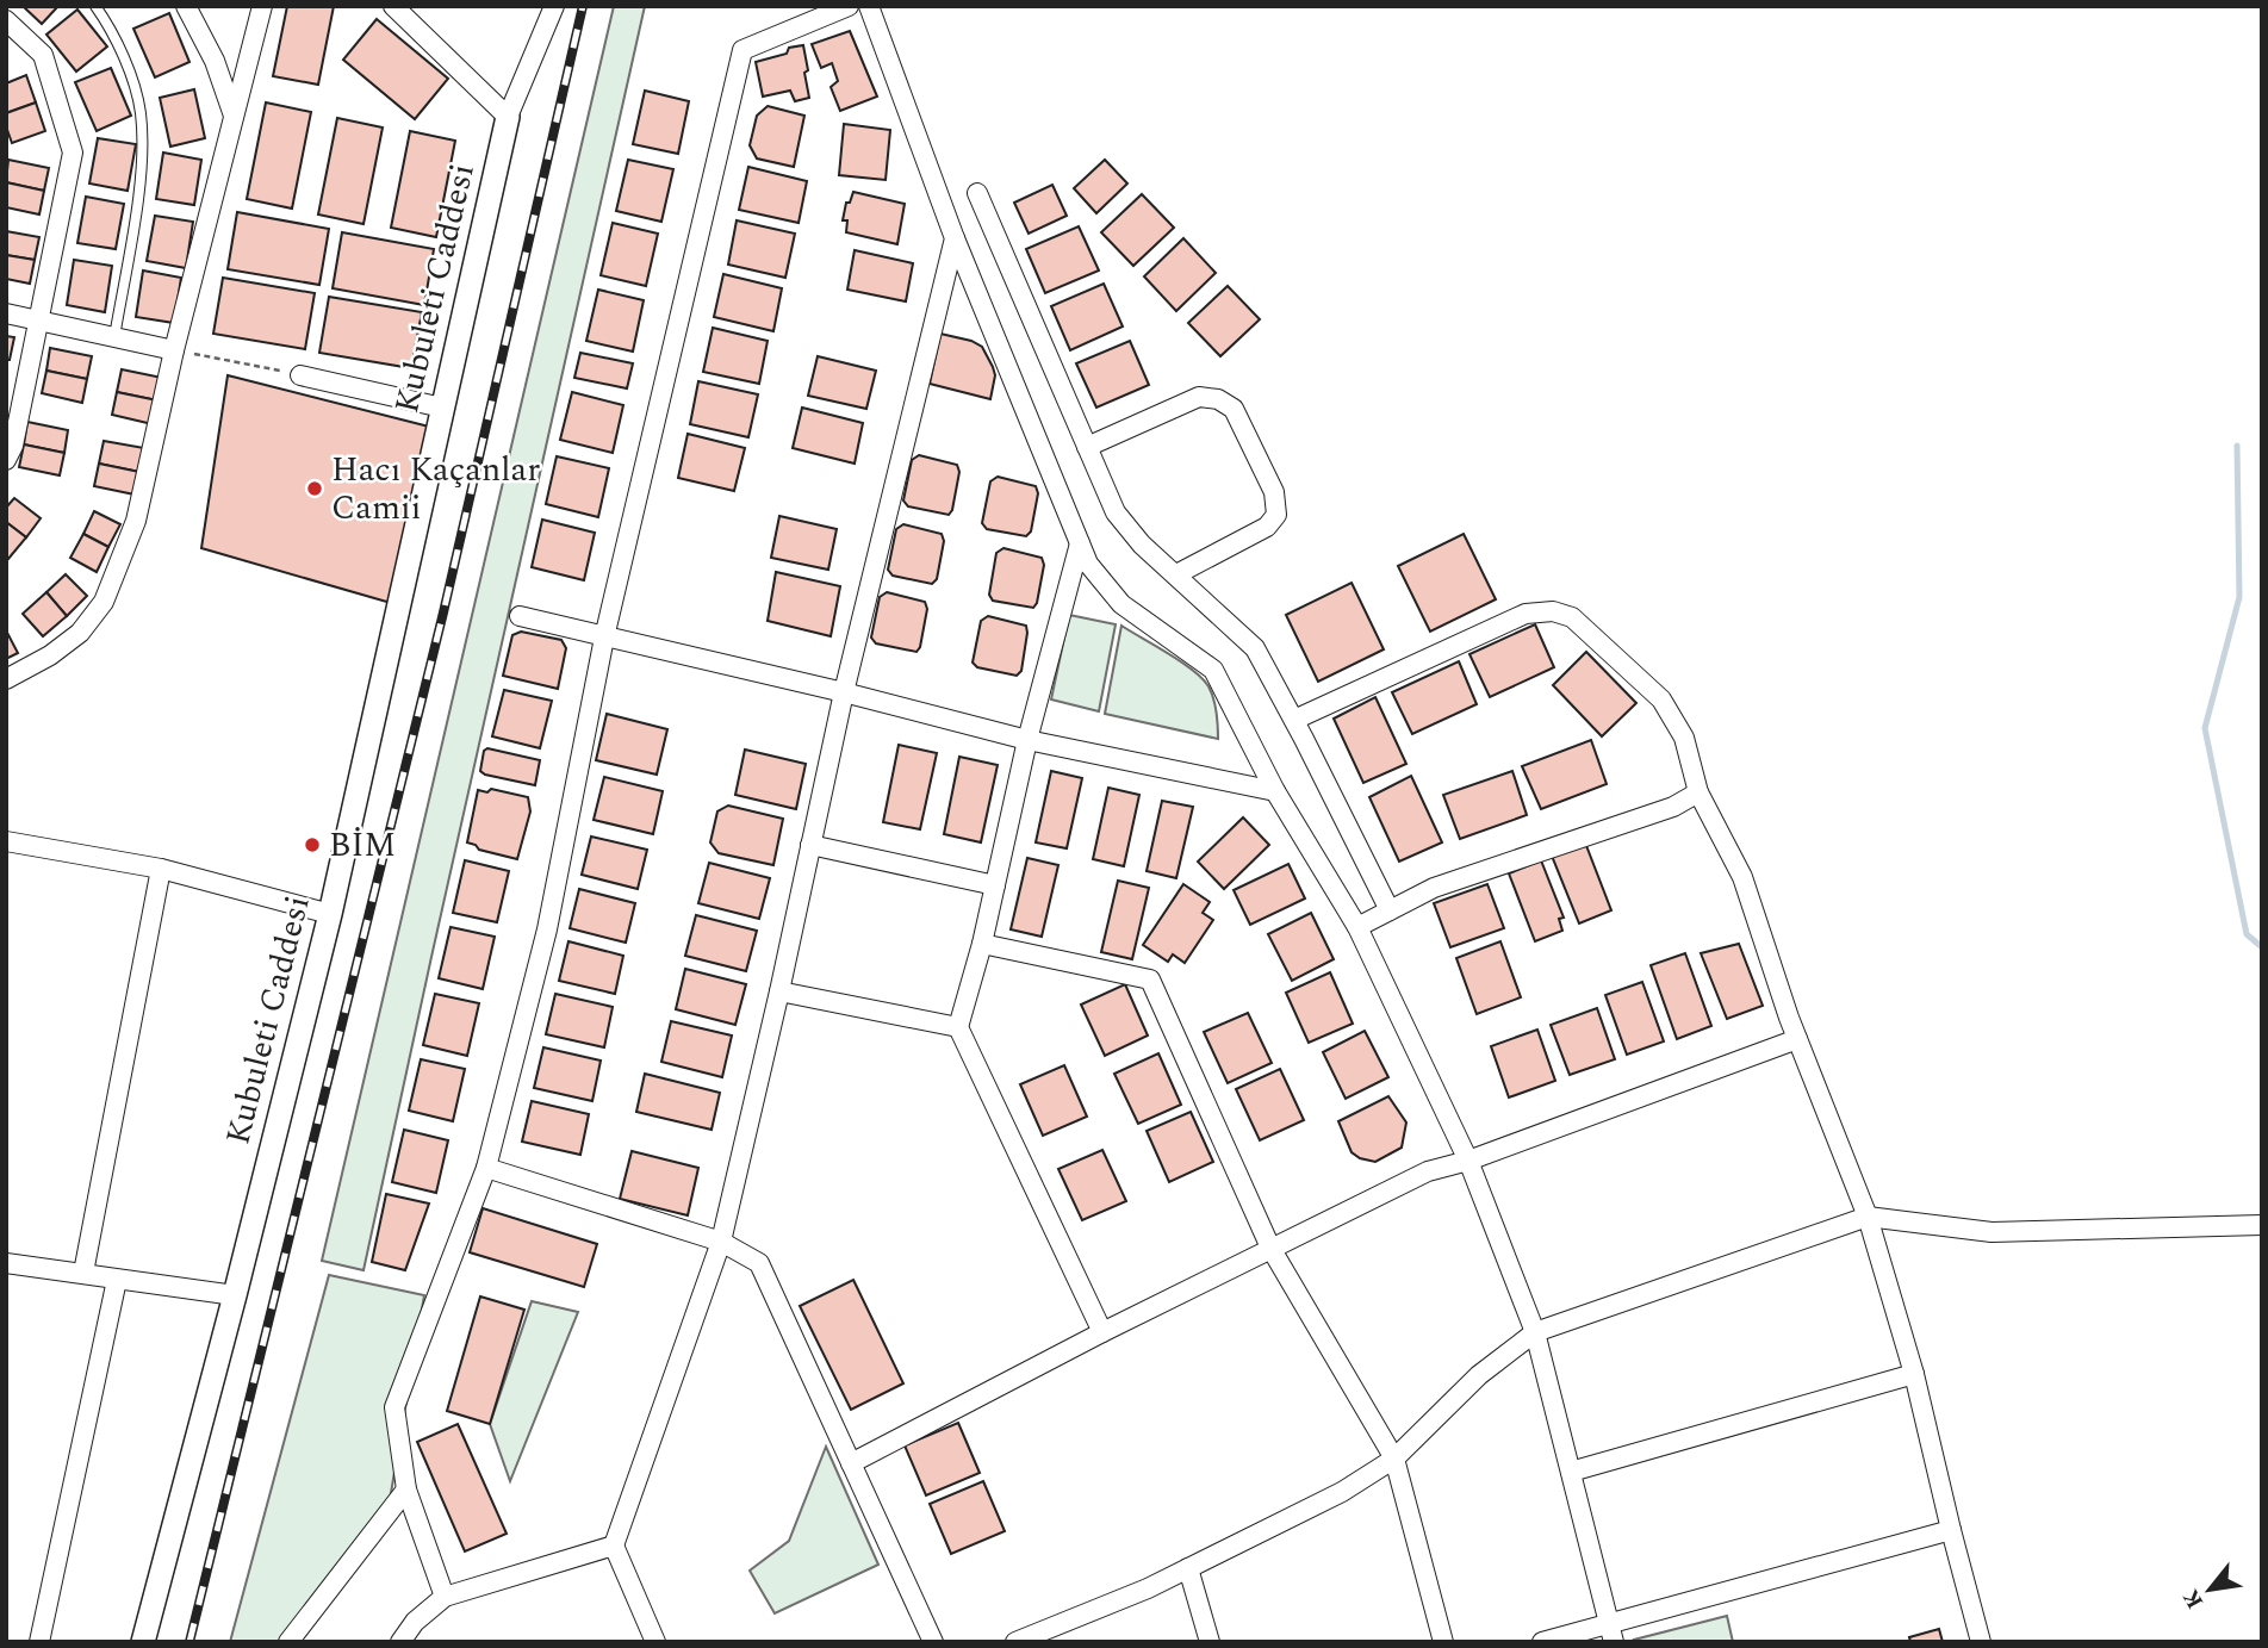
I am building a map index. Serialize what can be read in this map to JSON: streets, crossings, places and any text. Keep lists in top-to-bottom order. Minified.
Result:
{"streets":{"street":["Kubuleti Caddesi"]},"places":["Hacı Kaçanlar Camii","BİM"],"north":"bottom left"}
